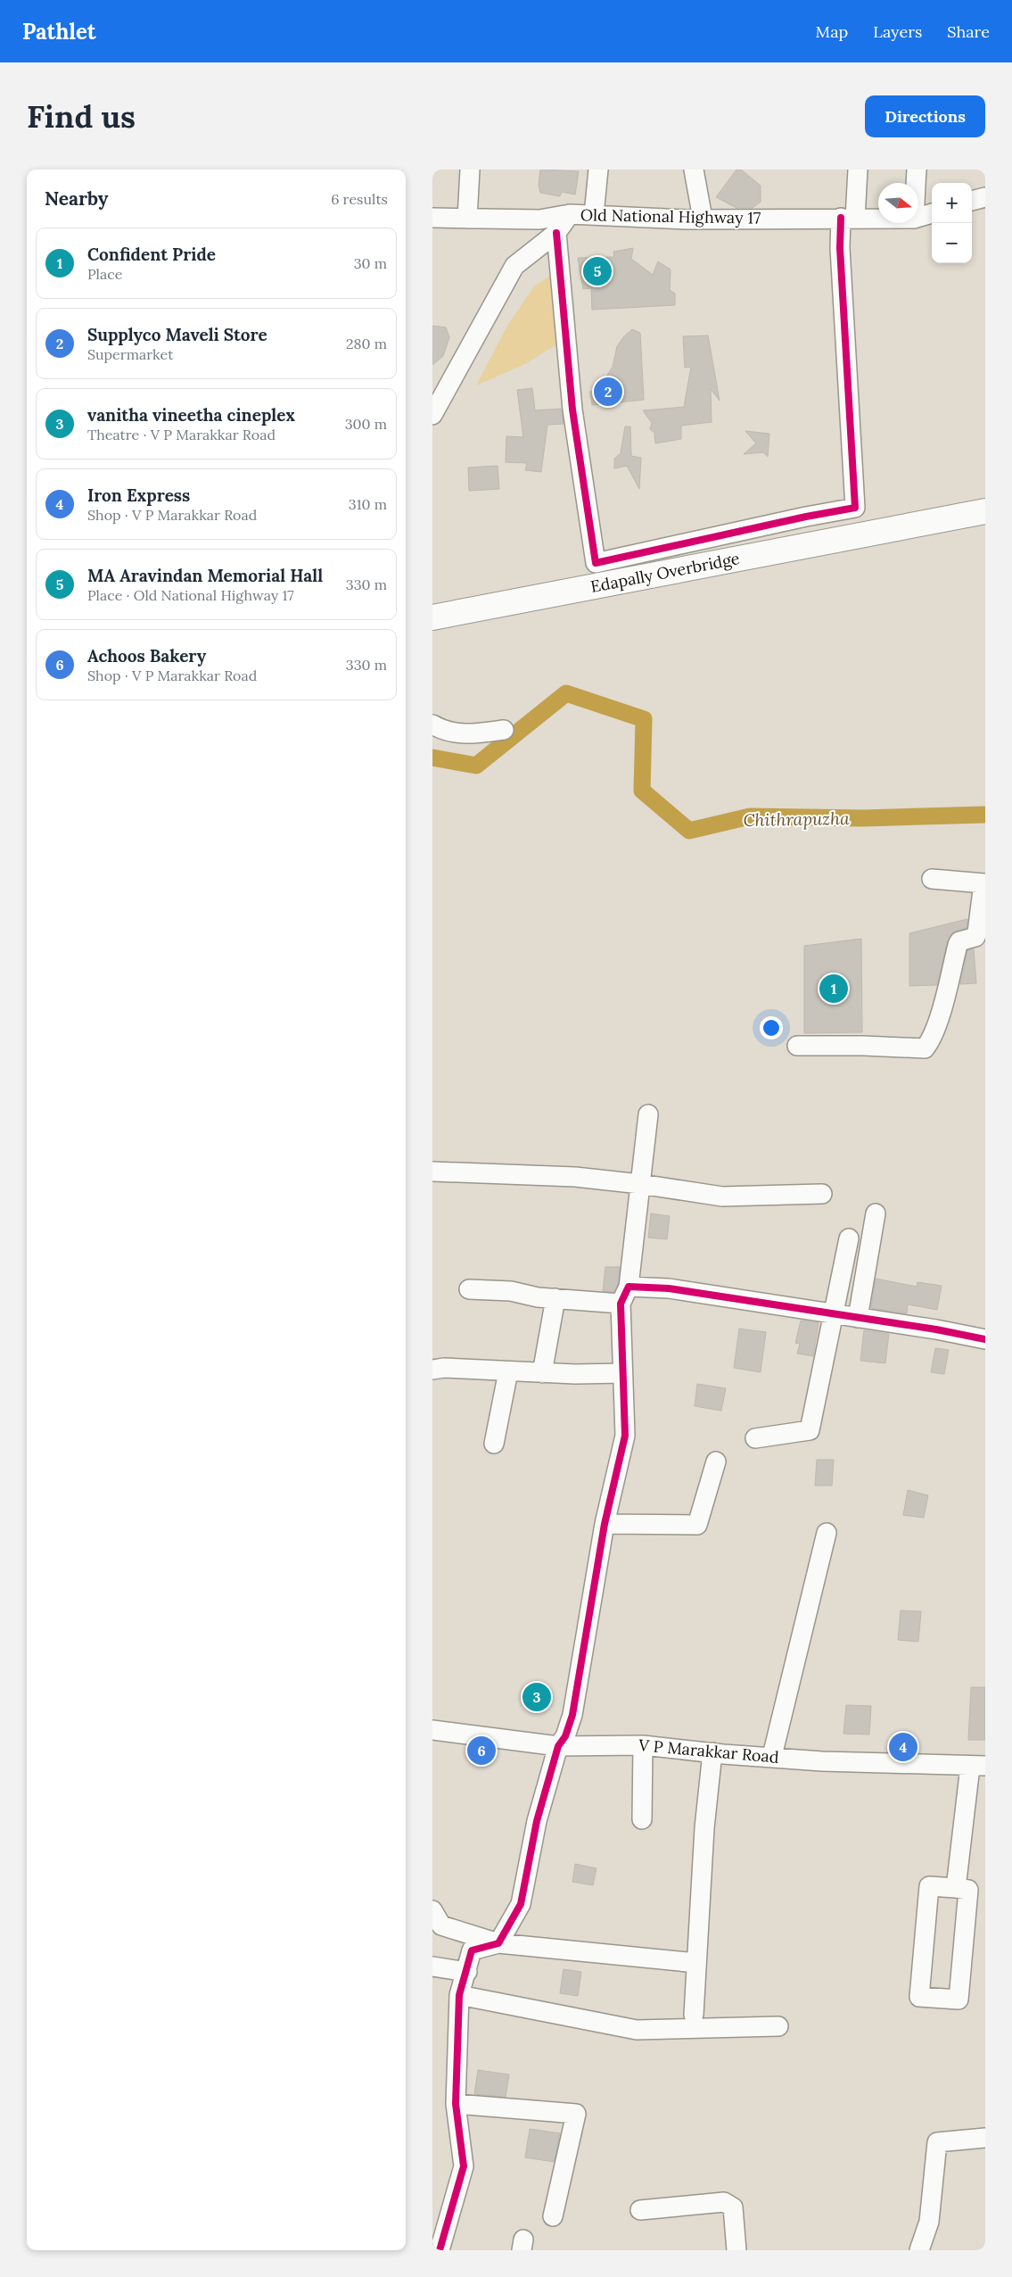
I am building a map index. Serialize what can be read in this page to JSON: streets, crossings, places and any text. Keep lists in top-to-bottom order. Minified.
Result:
{"streets":{"highway":["Edapally Overbridge"],"street":["Old National Highway 17","V P Marakkar Road"]},"water":["Chithrapuzha"],"north":"right","page":{"header":"Pathlet","nav":["Map","Layers","Share"],"buttons":"Directions","title":"Find us","heading":["Nearby","6 results"],"map_buttons":["+","−"],"list":[{"mark":"1","name":"Confident Pride","note":"Place","value":"30 m"},{"mark":"2","name":"Supplyco Maveli Store","note":"Supermarket","value":"280 m"},{"mark":"3","name":"vanitha vineetha cineplex","note":"Theatre · V P Marakkar Road","value":"300 m"},{"mark":"4","name":"Iron Express","note":"Shop · V P Marakkar Road","value":"310 m"},{"mark":"5","name":"MA Aravindan Memorial Hall","note":"Place · Old National Highway 17","value":"330 m"},{"mark":"6","name":"Achoos Bakery","note":"Shop · V P Marakkar Road","value":"330 m"}],"pins":["5","2","1","3","4","6"]}}
